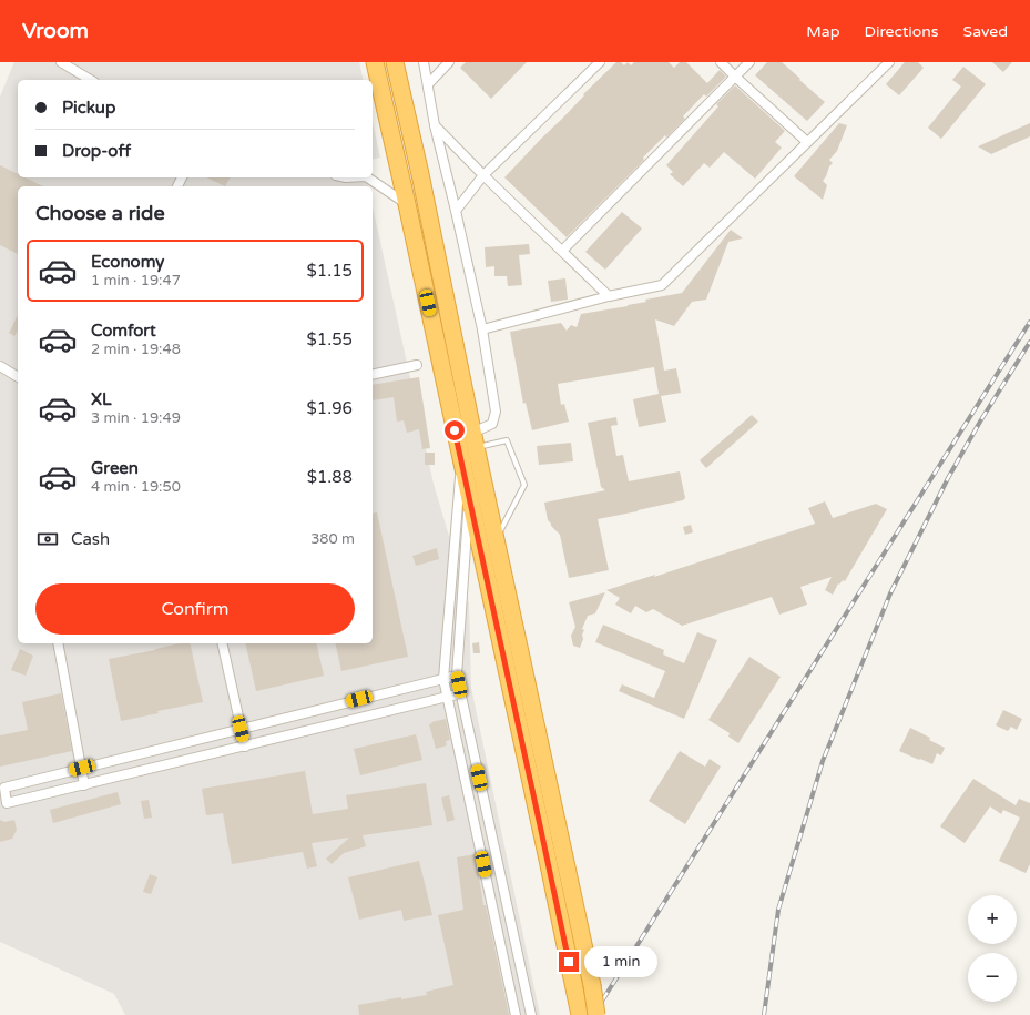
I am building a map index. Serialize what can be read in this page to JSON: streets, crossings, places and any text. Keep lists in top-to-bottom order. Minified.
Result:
{"page":{"header":"Vroom","nav":["Map","Directions","Saved"],"banner":["Pickup","Drop-off"],"heading":"Choose a ride","list":[{"name":"Economy","note":"1 min · 19:47","value":"$1.15"},{"name":"Comfort","note":"2 min · 19:48","value":"$1.55"},{"name":"XL","note":"3 min · 19:49","value":"$1.96"},{"name":"Green","note":"4 min · 19:50","value":"$1.88"}],"pay":["Cash","380 m"],"buttons":"Confirm","map_buttons":["+","−"],"bubble":"1 min"}}
